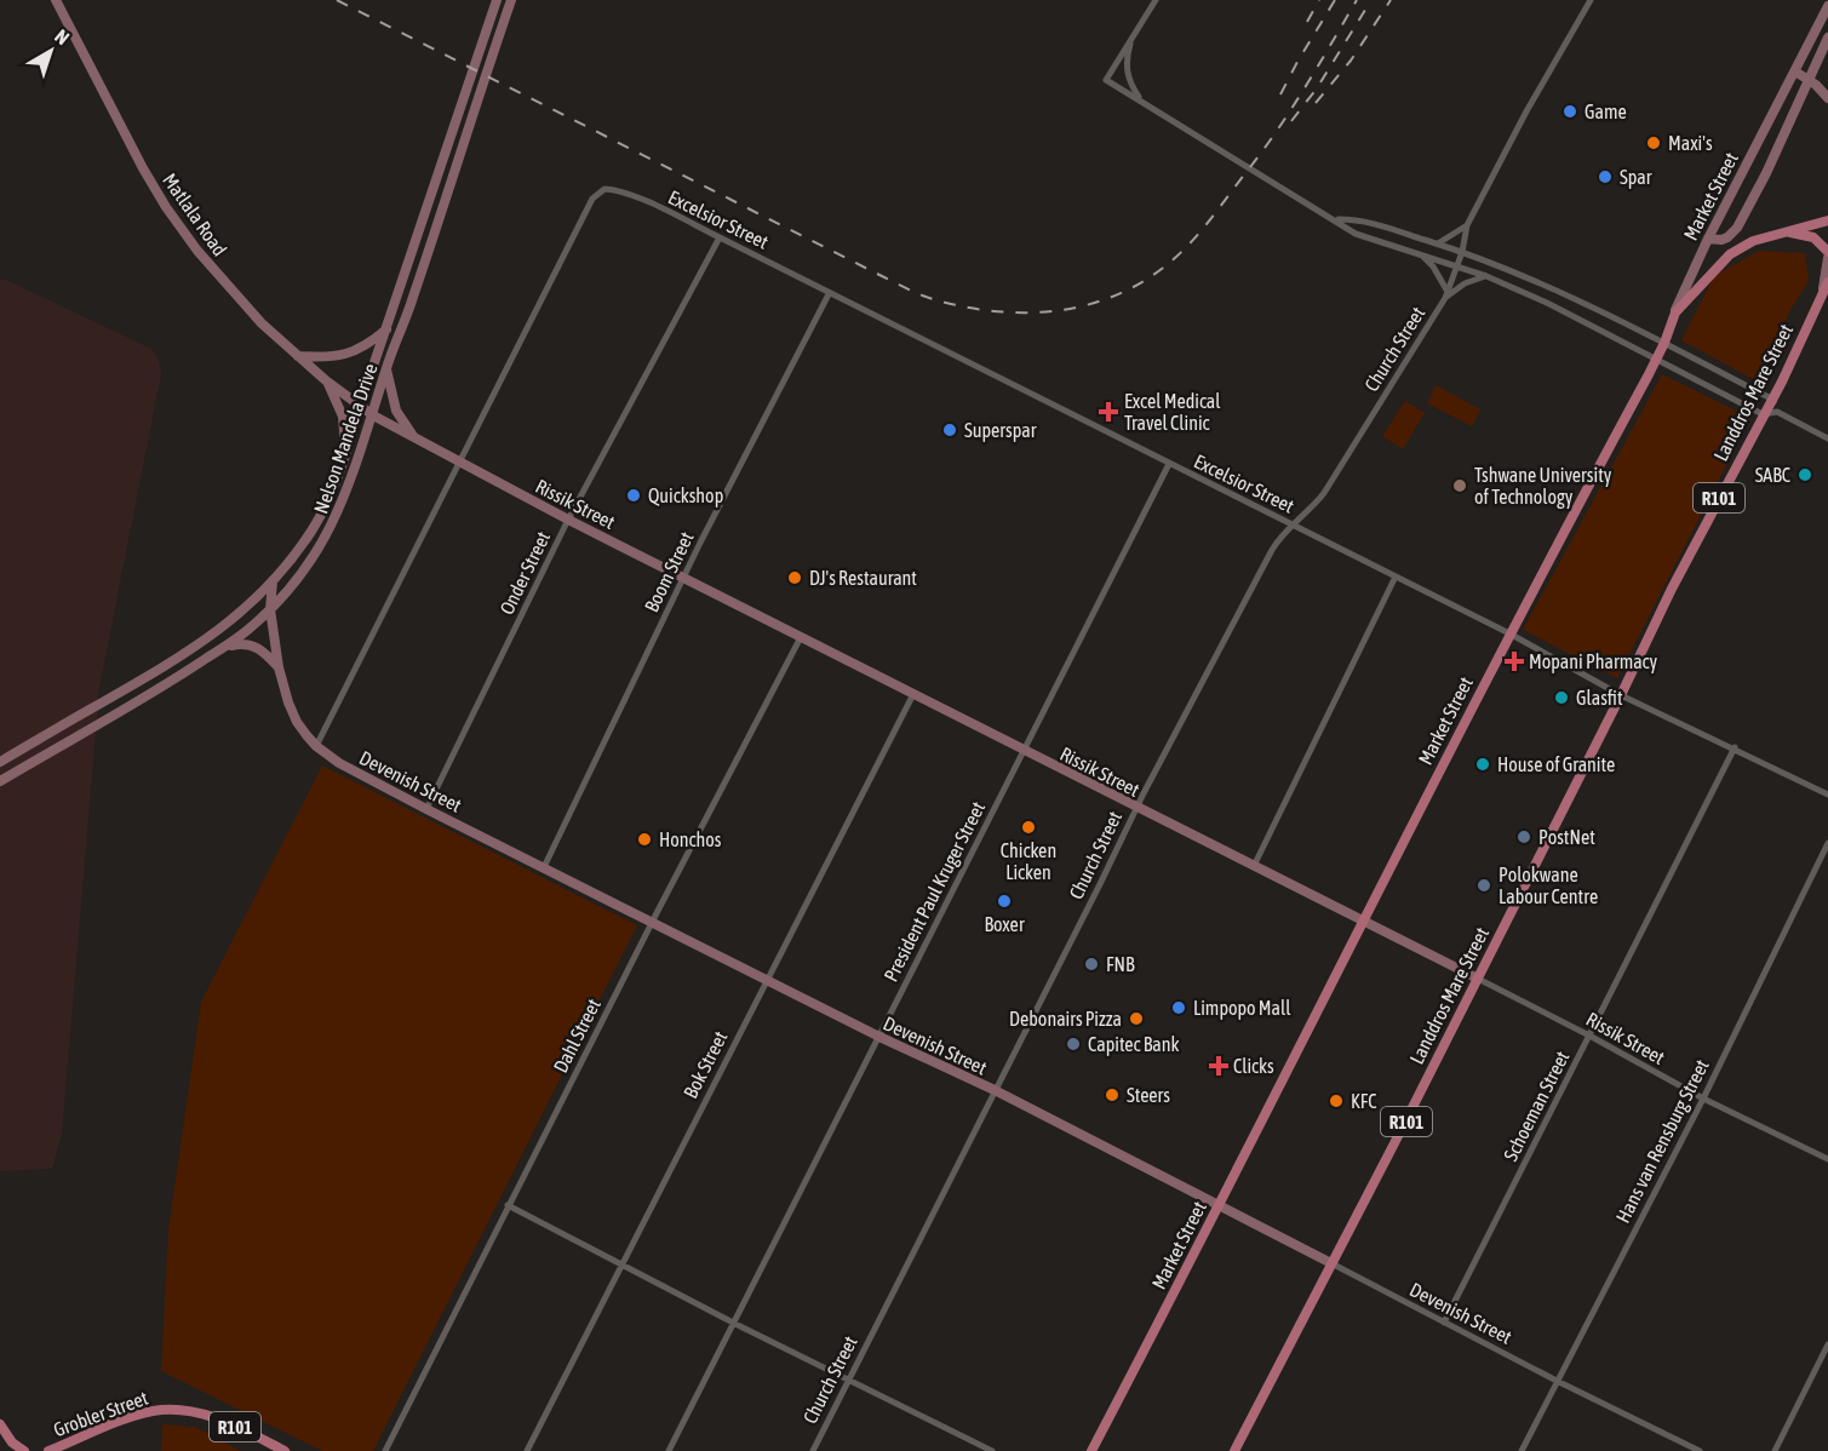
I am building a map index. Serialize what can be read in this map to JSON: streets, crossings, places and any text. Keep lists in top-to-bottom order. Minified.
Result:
{"streets":{"main road":["Market Street","Matlala Road","Landdros Mare Street","Nelson Mandela Drive","R101","Rissik Street","Devenish Street","Grobler Street"],"street":["Excelsior Street","Church Street","Boom Street","Onder Street","President Paul Kruger Street","Dahl Street","Bok Street","Schoeman Street","Hans van Rensburg Street"]},"crossings":[["Market Street","Excelsior Street"],["Market Street","Rissik Street"],["Market Street","Devenish Street"],["Matlala Road","Nelson Mandela Drive"],["Matlala Road","Rissik Street"],["Excelsior Street","Church Street"],["Excelsior Street","Landdros Mare Street"],["Excelsior Street","Rissik Street"],["Excelsior Street","Boom Street"],["Excelsior Street","Onder Street"],["Excelsior Street","President Paul Kruger Street"],["Excelsior Street","Schoeman Street"],["Church Street","Rissik Street"],["Church Street","Devenish Street"],["Landdros Mare Street","Rissik Street"],["Landdros Mare Street","Devenish Street"],["Nelson Mandela Drive","Rissik Street"],["Nelson Mandela Drive","Devenish Street"],["Rissik Street","Boom Street"],["Rissik Street","Onder Street"],["Rissik Street","President Paul Kruger Street"],["Rissik Street","Dahl Street"],["Rissik Street","Bok Street"],["Rissik Street","Schoeman Street"],["Rissik Street","Hans van Rensburg Street"],["Boom Street","Devenish Street"],["Onder Street","Devenish Street"],["Devenish Street","President Paul Kruger Street"],["Devenish Street","Dahl Street"],["Devenish Street","Bok Street"],["Devenish Street","Schoeman Street"],["Devenish Street","Hans van Rensburg Street"]],"places":{"other":["Game","Maxi's","Spar","Superspar","SABC","Tshwane University of Technology","Quickshop","DJ's Restaurant","Glasfit","House of Granite","Chicken Licken","PostNet","Honchos","Polokwane Labour Centre","Boxer","FNB","Limpopo Mall","Debonairs Pizza","Capitec Bank","Steers","KFC"],"health":["Excel Medical Travel Clinic","Mopani Pharmacy","Clicks"]},"north":"top right"}
